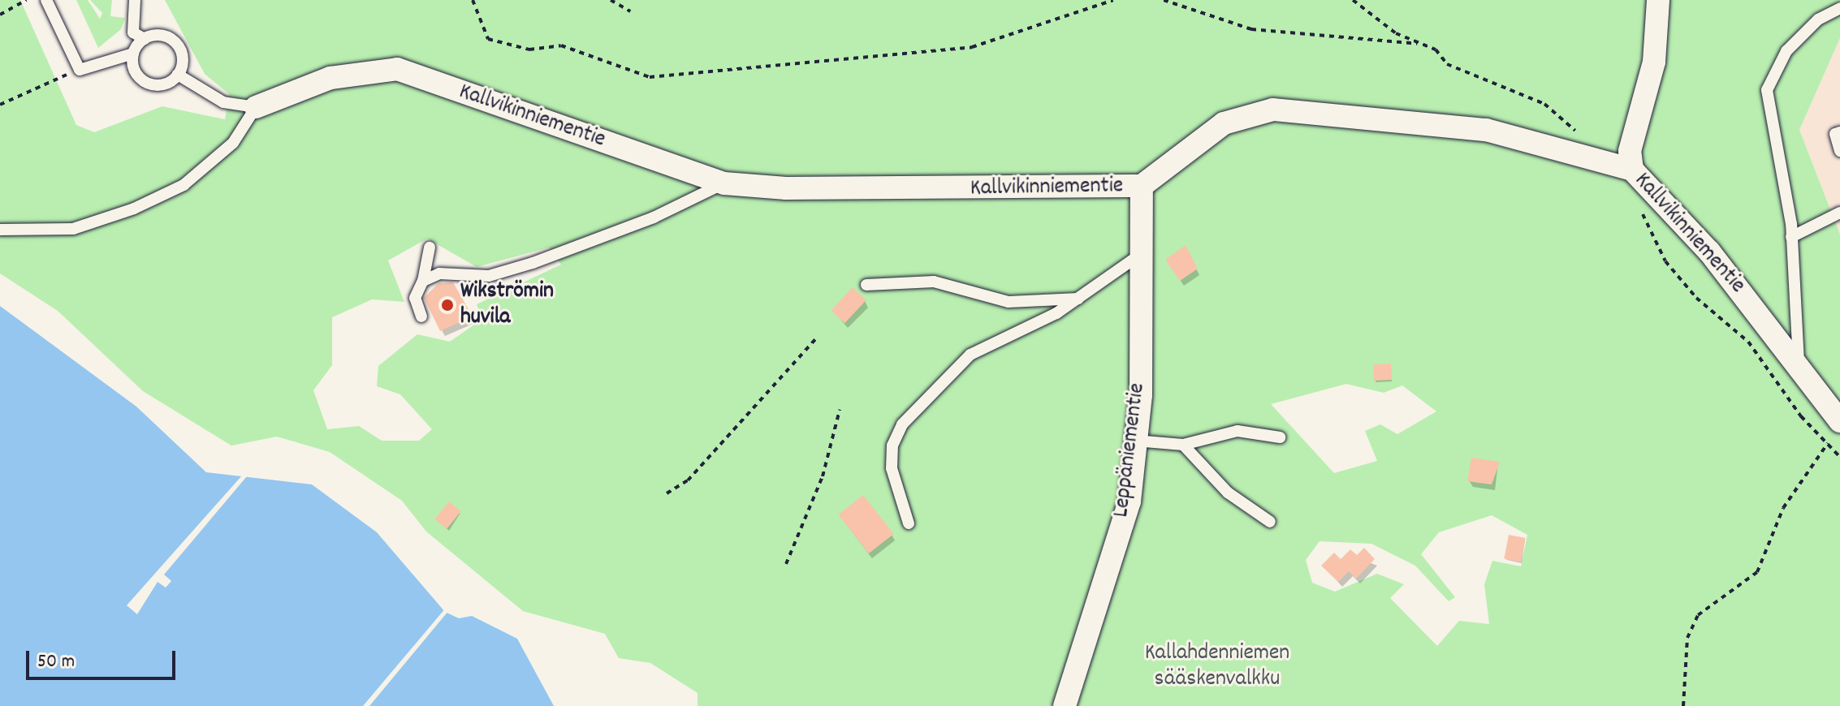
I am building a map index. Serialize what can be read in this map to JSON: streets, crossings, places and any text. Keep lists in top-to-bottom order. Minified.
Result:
{"streets":{"street":["Kallvikinniementie","Leppäniementie"]},"crossings":[["Kallvikinniementie","Leppäniementie"]],"parks":["Kallahdenniemen sääskenvalkku"],"places":["Wikströmin huvila"],"scale_bar":"50 m"}
